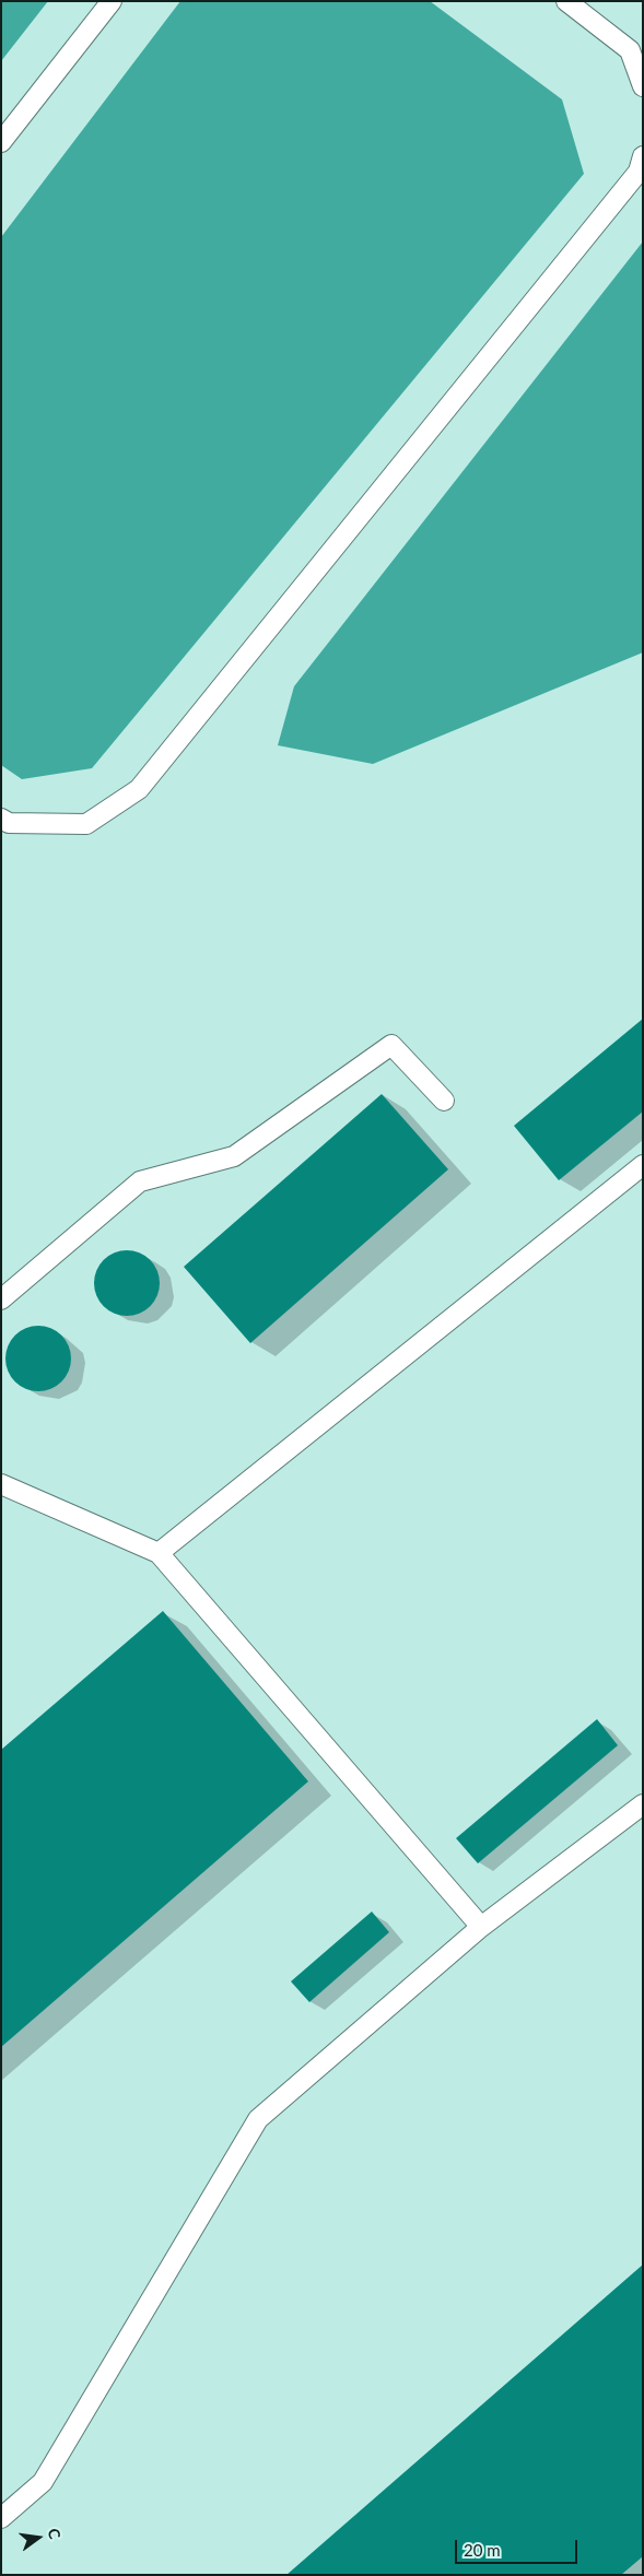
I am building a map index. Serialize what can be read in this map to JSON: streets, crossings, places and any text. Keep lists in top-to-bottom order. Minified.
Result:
{"scale_bar":"20 m","north":"right"}
